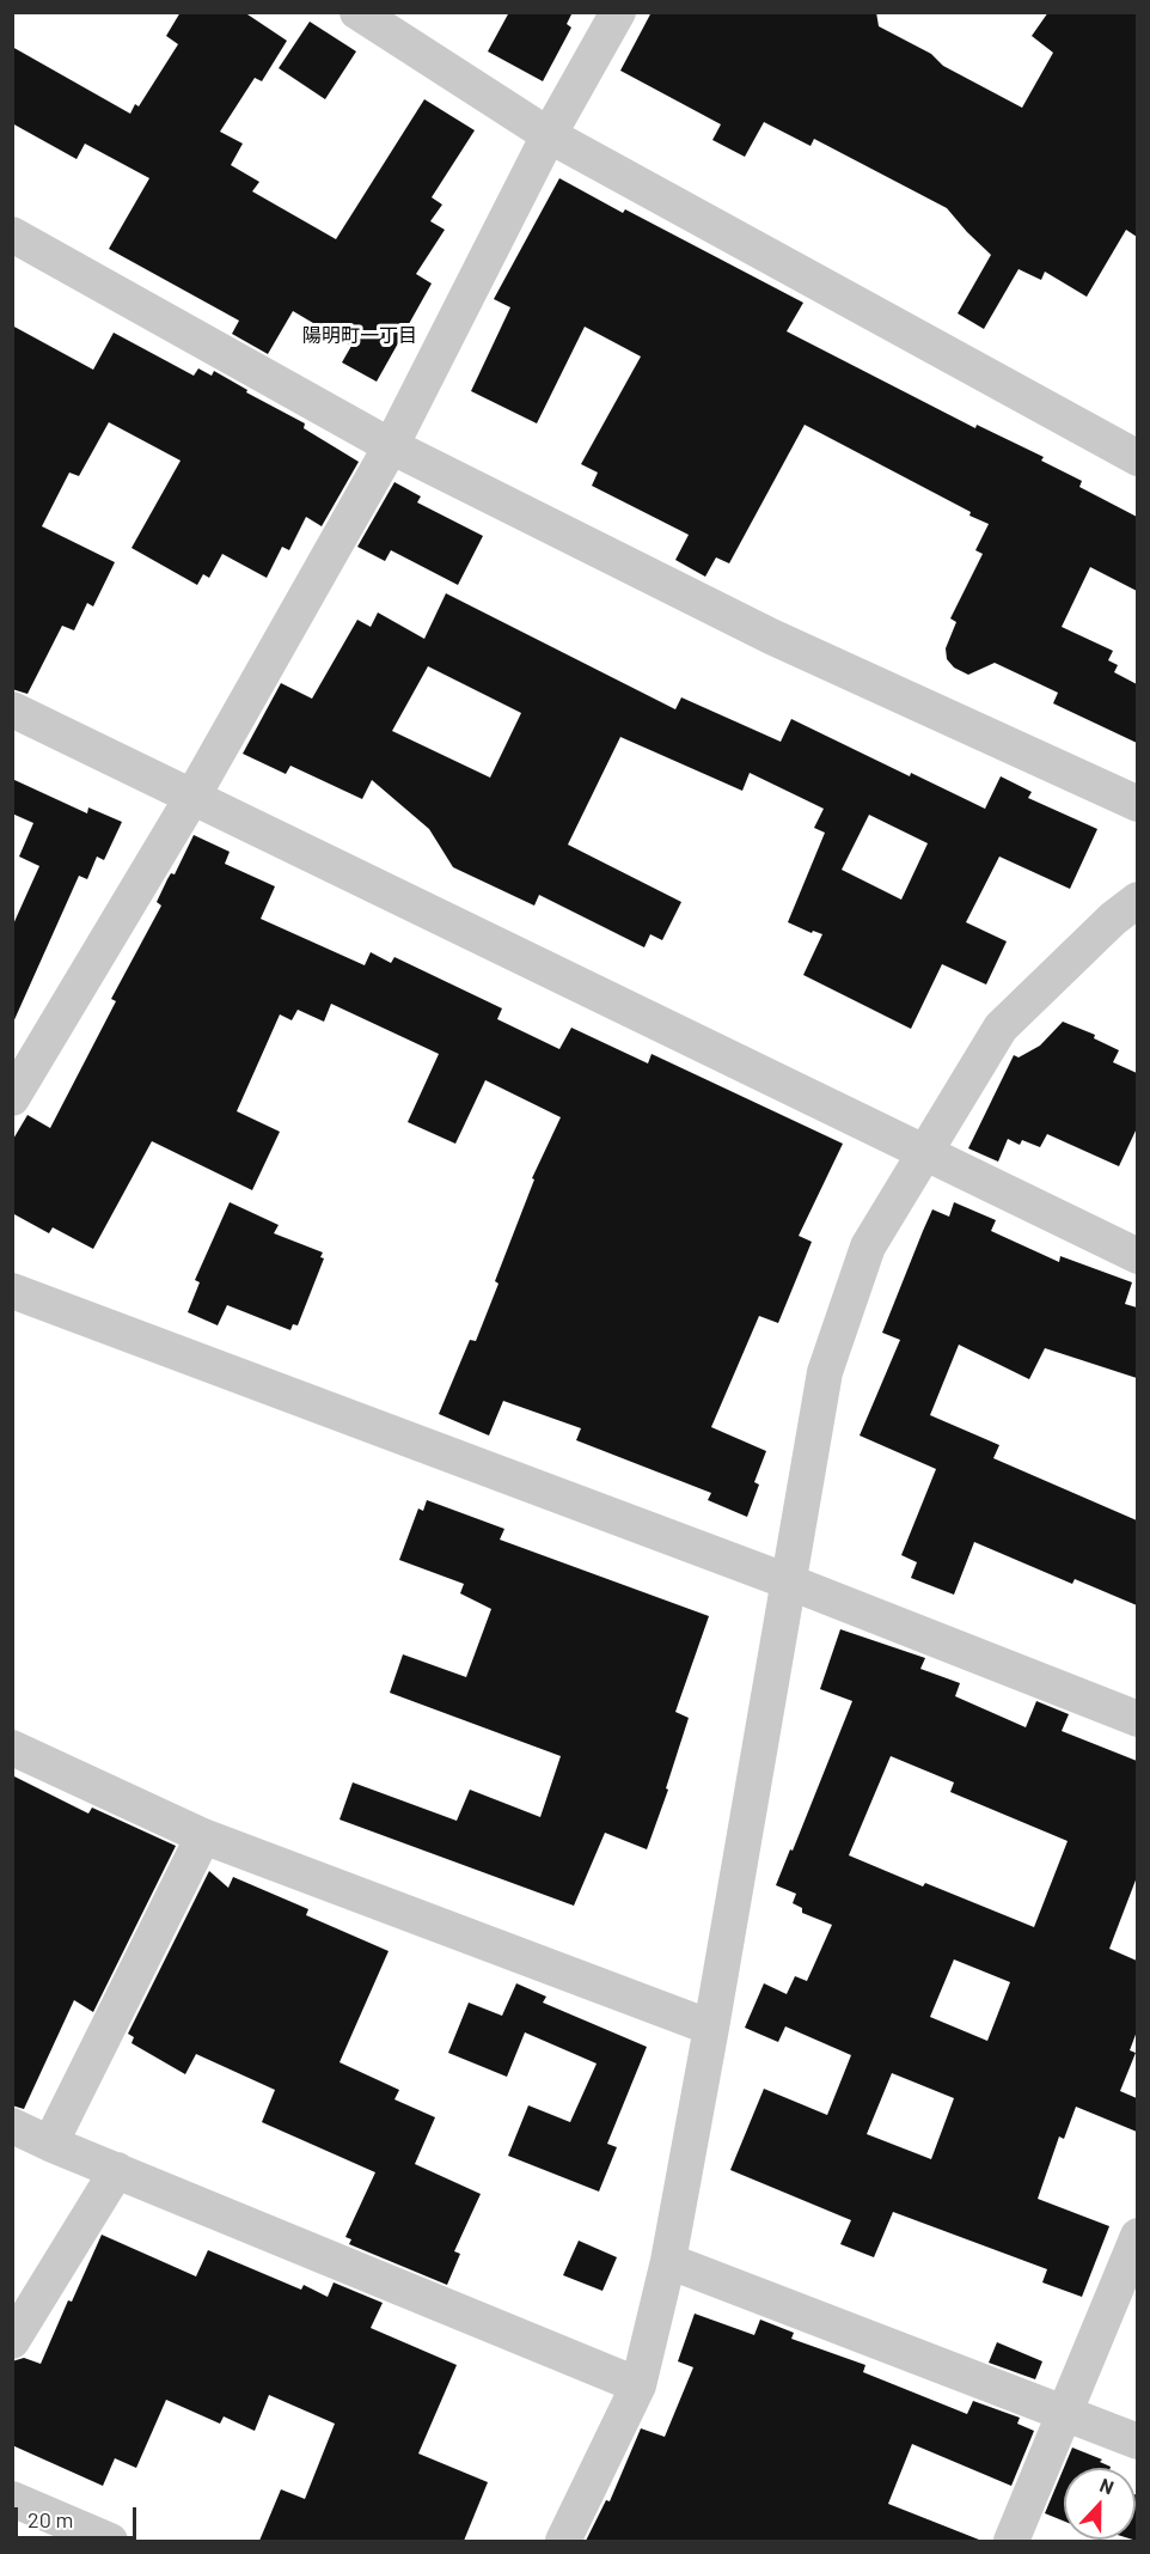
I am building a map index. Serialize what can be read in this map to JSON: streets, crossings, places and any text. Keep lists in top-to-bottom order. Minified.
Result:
{"districts":["陽明町一丁目"],"scale_bar":"20 m","north":"top"}
